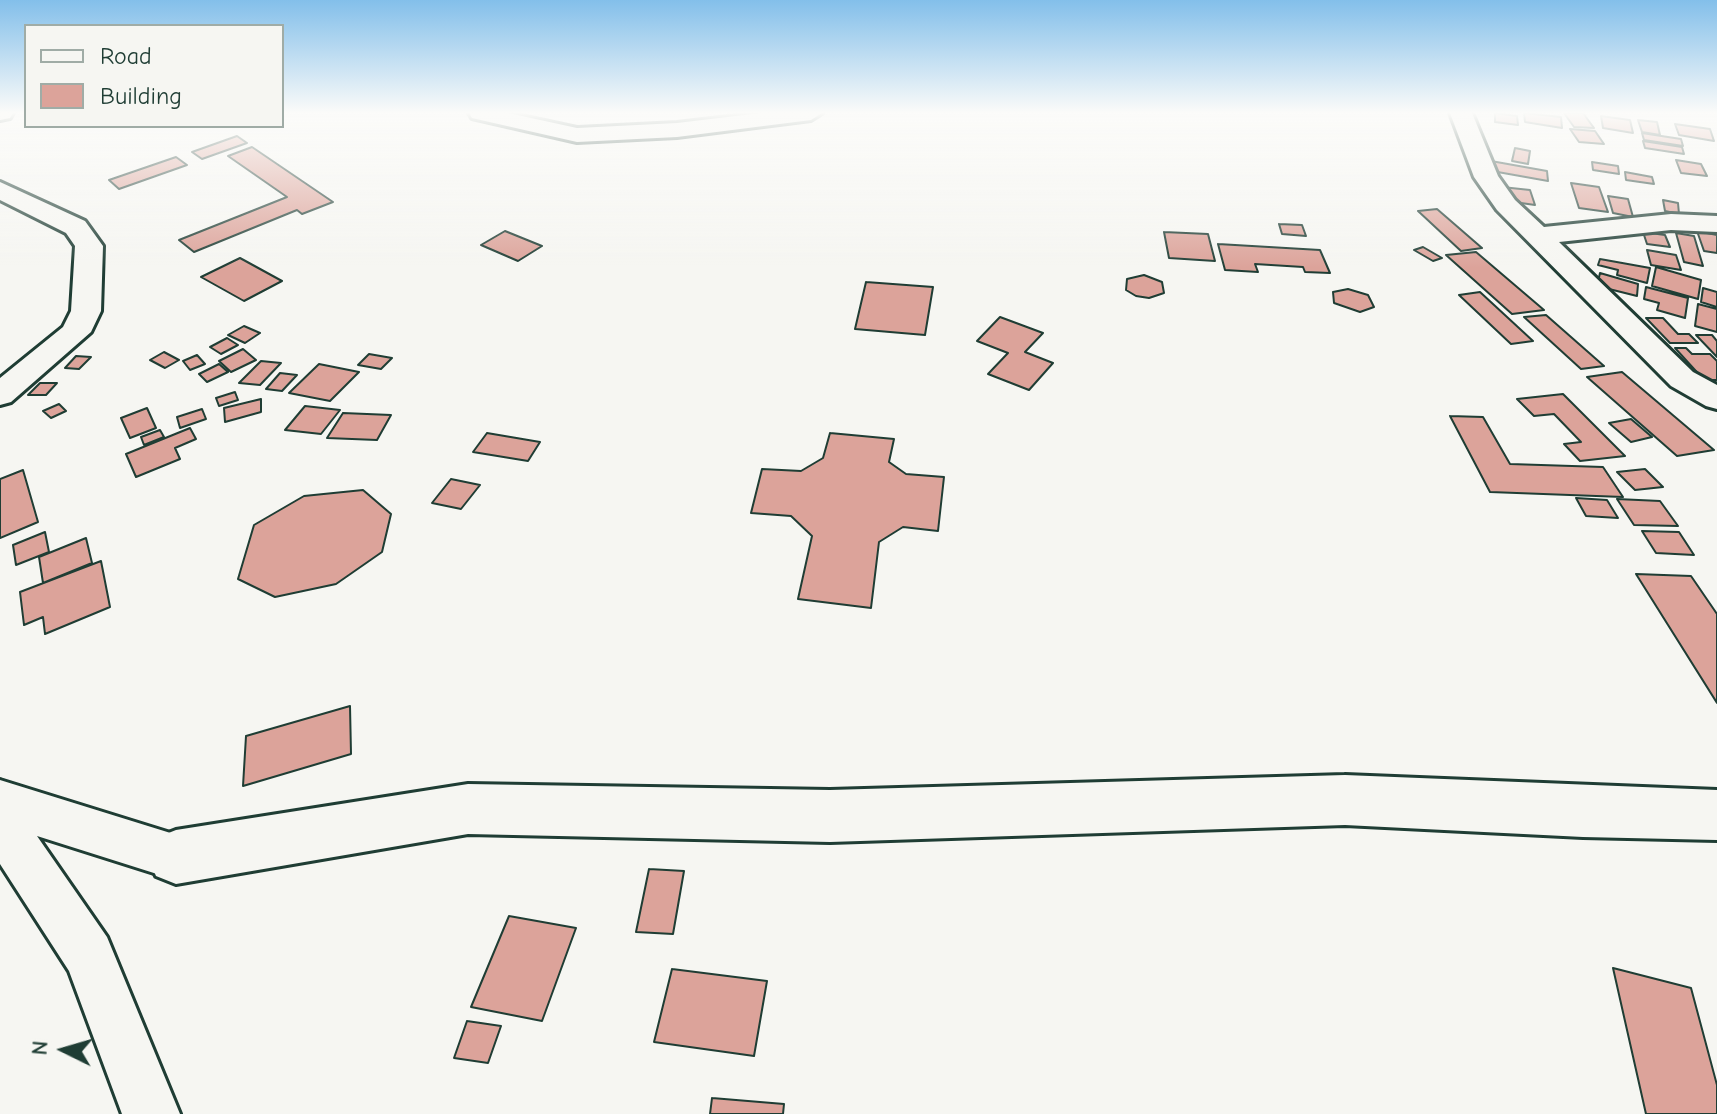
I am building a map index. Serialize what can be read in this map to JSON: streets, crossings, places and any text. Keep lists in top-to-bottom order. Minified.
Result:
{"legend":["Road","Building"],"north":"left"}
